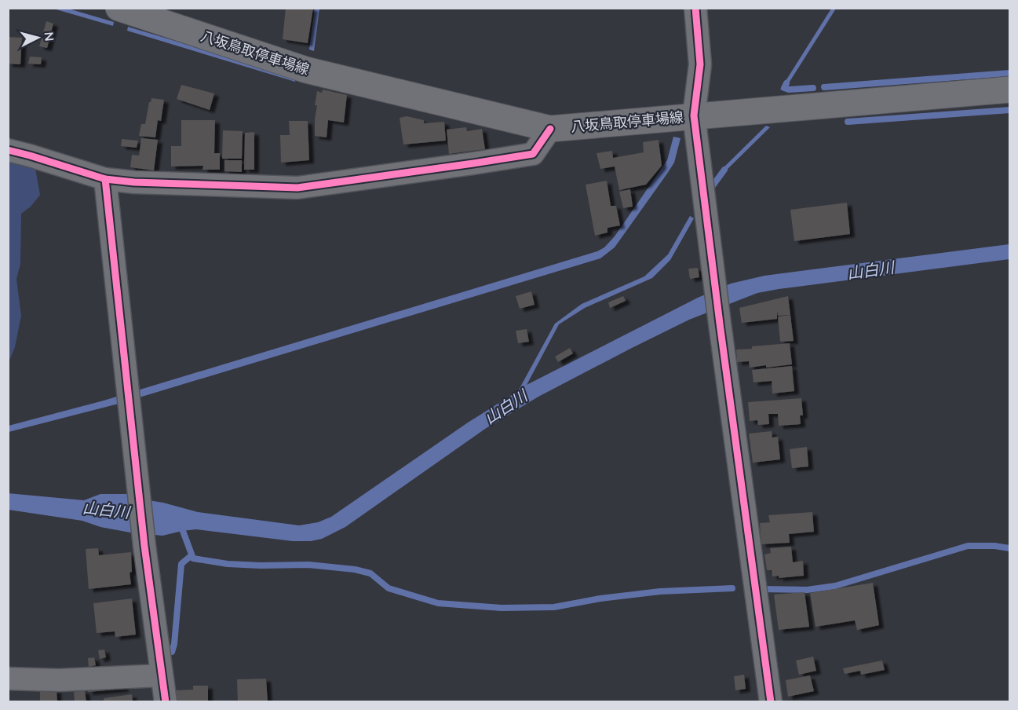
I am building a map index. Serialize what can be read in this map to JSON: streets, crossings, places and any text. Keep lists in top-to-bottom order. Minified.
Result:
{"streets":{"main road":["八坂鳥取停車場線"]},"water":["山白川"],"north":"right"}
